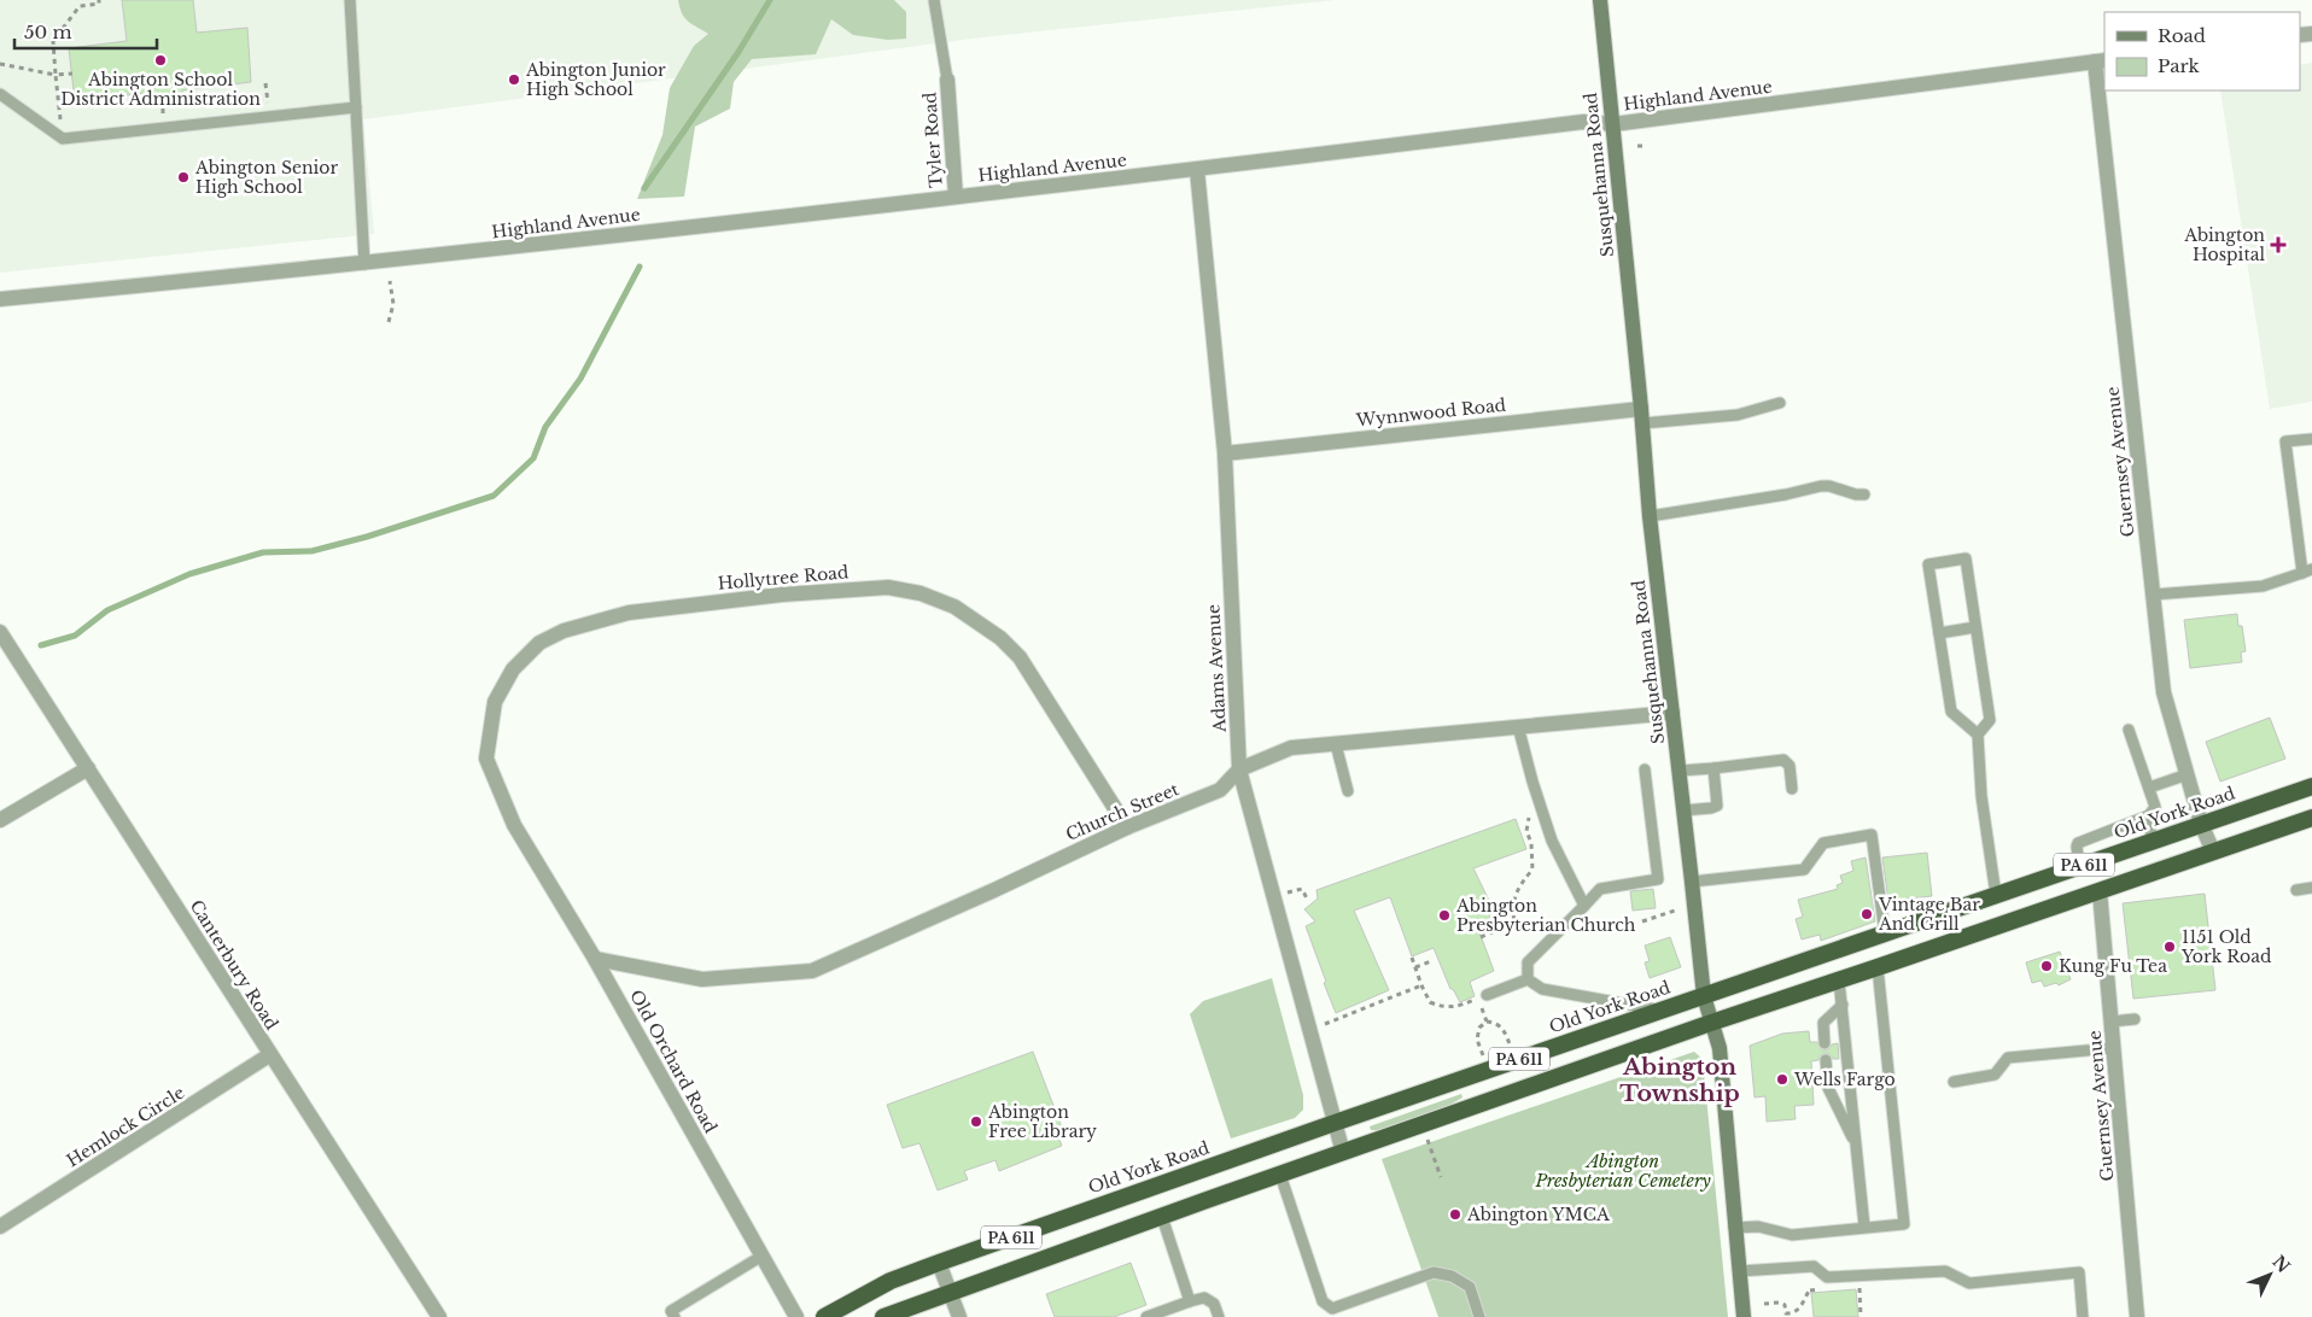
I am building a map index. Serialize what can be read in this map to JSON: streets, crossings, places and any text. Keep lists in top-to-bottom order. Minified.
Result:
{"streets":{"highway":["Old York Road","PA 611"],"main road":["Susquehanna Road"],"street":["Highland Avenue","Tyler Road","Wynnwood Road","Guernsey Avenue","Hollytree Road","Adams Avenue","Church Street","Canterbury Road","Old Orchard Road","Hemlock Circle"]},"crossings":[["Highland Avenue","Tyler Road"],["Highland Avenue","Susquehanna Road"],["Highland Avenue","Guernsey Avenue"],["Highland Avenue","Adams Avenue"],["Susquehanna Road","Wynnwood Road"],["Susquehanna Road","Church Street"],["Susquehanna Road","Old York Road"],["Susquehanna Road","PA 611"],["Wynnwood Road","Adams Avenue"],["Guernsey Avenue","Old York Road"],["Guernsey Avenue","PA 611"],["Hollytree Road","Church Street"],["Hollytree Road","Old Orchard Road"],["Adams Avenue","Church Street"],["Adams Avenue","Old York Road"],["Adams Avenue","PA 611"],["Church Street","Old Orchard Road"],["Canterbury Road","Hemlock Circle"]],"districts":["Abington Township"],"parks":["Abington Presbyterian Cemetery"],"places":{"other":["Abington School District Administration","Abington Junior High School","Abington Senior High School","Vintage Bar And Grill","Abington Presbyterian Church","1151 Old York Road","Kung Fu Tea","Wells Fargo","Abington Free Library","Abington YMCA"],"health":["Abington Hospital"]},"legend":["Road","Park"],"scale_bar":"50 m","north":"top right"}
